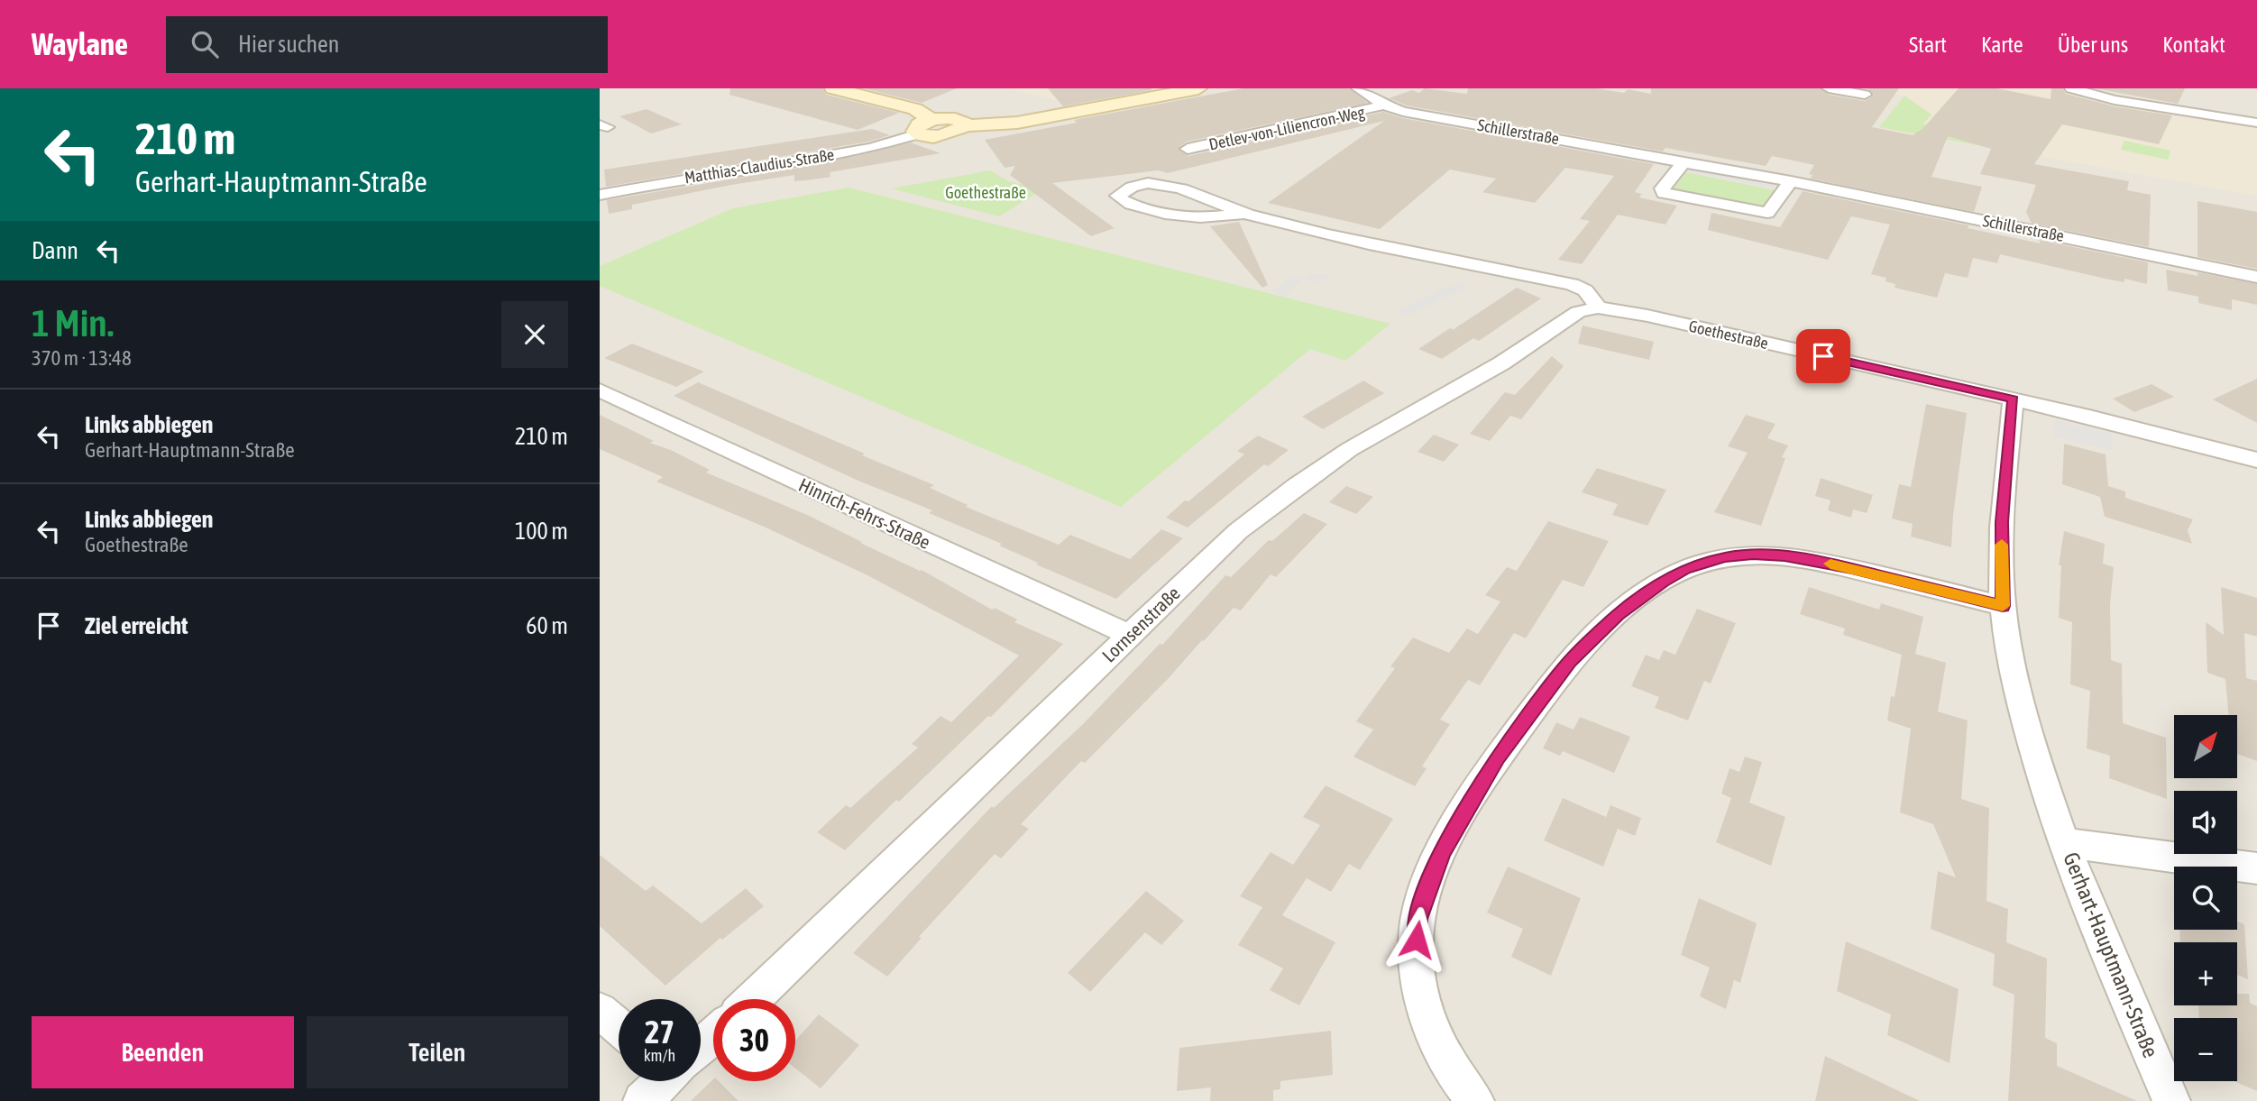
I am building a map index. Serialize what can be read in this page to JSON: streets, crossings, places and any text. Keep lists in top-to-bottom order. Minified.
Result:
{"streets":{"street":["Detlev-von-Liliencron-Weg","Schillerstraße","Matthias-Claudius-Straße","Goethestraße","Hinrich-Fehrs-Straße","Lornsenstraße","Gerhart-Hauptmann-Straße"]},"crossings":[["Detlev-von-Liliencron-Weg","Schillerstraße"],["Goethestraße","Lornsenstraße"],["Goethestraße","Gerhart-Hauptmann-Straße"],["Hinrich-Fehrs-Straße","Lornsenstraße"]],"parks":["Goethestraße"],"north":"top right","page":{"header":"Waylane","search":"Hier suchen","nav":["Start","Karte","Über uns","Kontakt"],"turn":["210 m","Gerhart-Hauptmann-Straße"],"then":"Dann","heading":["1 Min.","370 m · 13:48"],"list":[{"name":"Links abbiegen","note":"Gerhart-Hauptmann-Straße","value":"210 m"},{"name":"Links abbiegen","note":"Goethestraße","value":"100 m"},{"name":"Ziel erreicht","value":"60 m"}],"map_buttons":["+","−"],"speed":"27 km/h","limit":"30","buttons":["Beenden","Teilen"]}}
